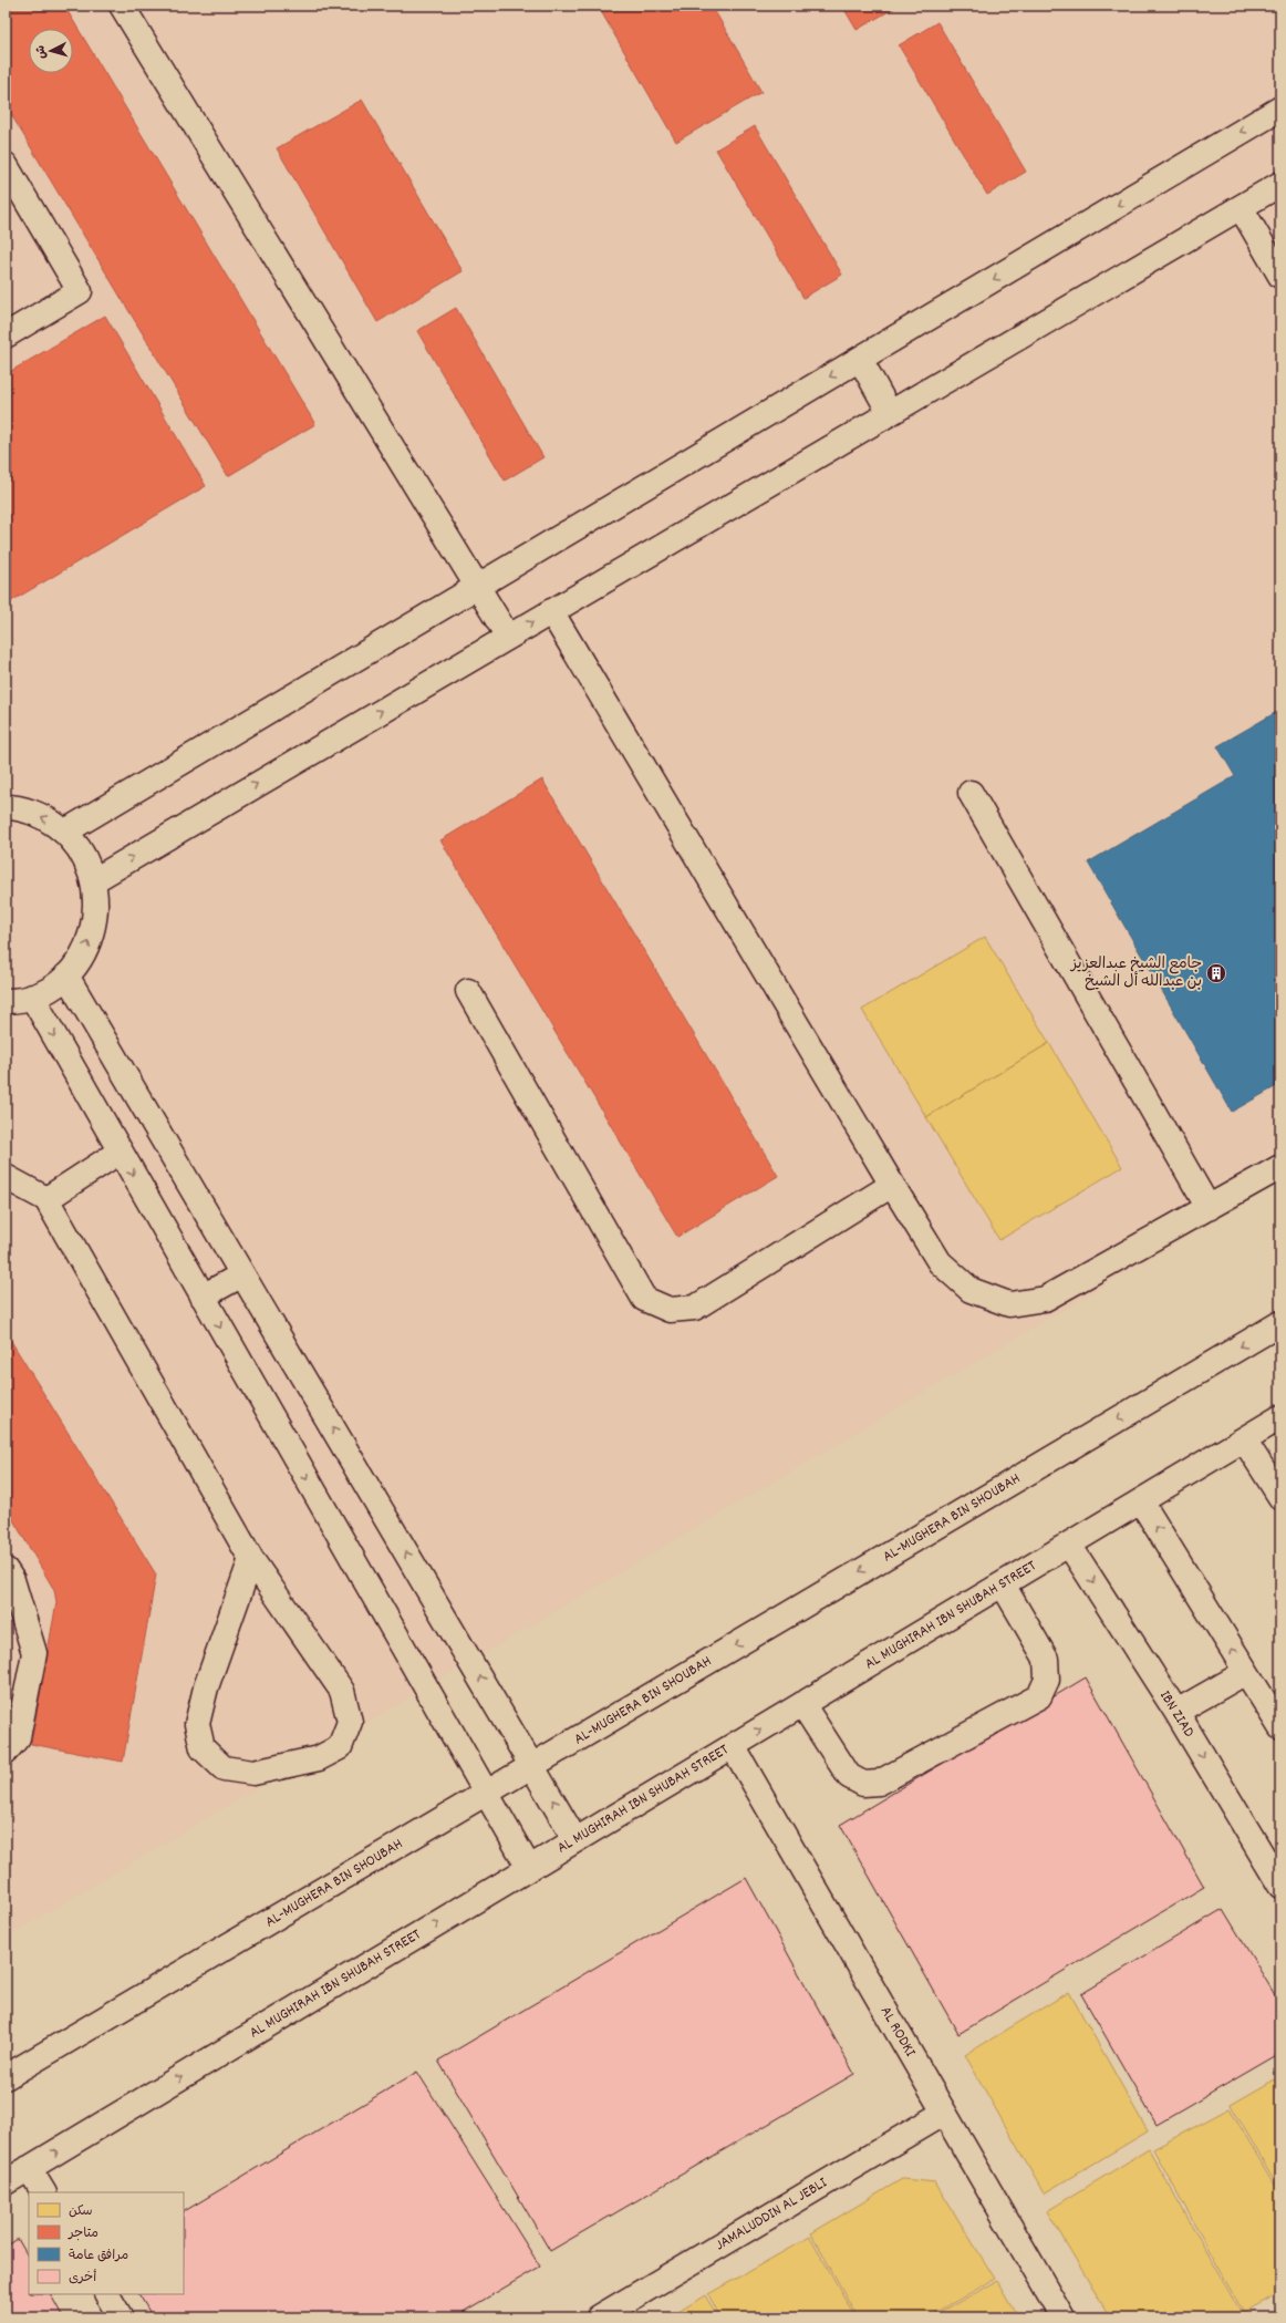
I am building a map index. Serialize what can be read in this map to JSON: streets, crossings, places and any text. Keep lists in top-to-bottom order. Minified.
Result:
{"streets":{"street":["AL-MUGHERA BIN SHOUBAH","AL MUGHIRAH IBN SHUBAH STREET","IBN ZIAD","AL RODKI","JAMALUDDIN AL JEBLI"]},"crossings":[["AL MUGHIRAH IBN SHUBAH STREET","IBN ZIAD"],["AL MUGHIRAH IBN SHUBAH STREET","AL RODKI"],["AL RODKI","JAMALUDDIN AL JEBLI"]],"one_way":["AL-MUGHERA BIN SHOUBAH","AL MUGHIRAH IBN SHUBAH STREET"],"places":{"building":["جامع الشيخ عبدالعزيز بن عبدالله أل الشيخ"]},"legend":["سكن","متاجر","مرافق عامة","أخرى"],"north":"left"}
